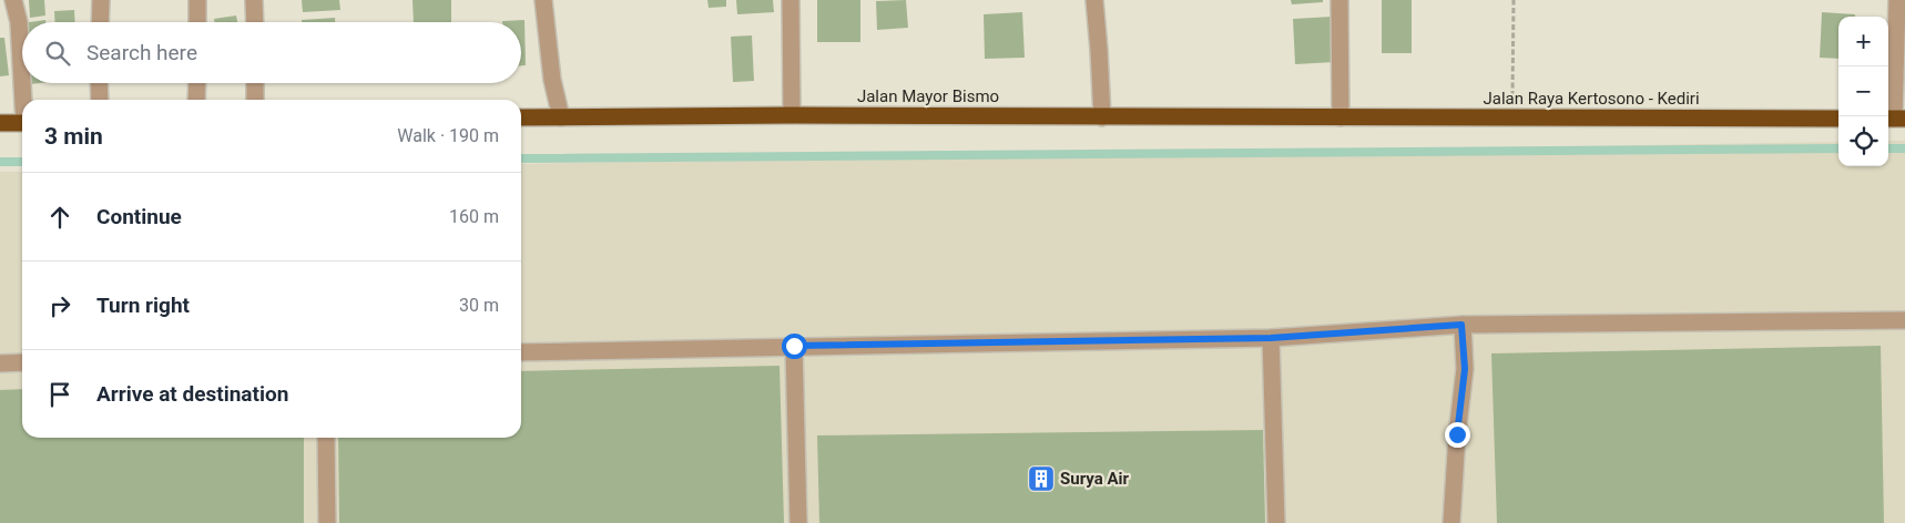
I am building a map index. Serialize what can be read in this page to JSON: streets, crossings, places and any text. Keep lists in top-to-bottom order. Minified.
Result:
{"streets":{"highway":["Jalan Mayor Bismo","Jalan Raya Kertosono - Kediri"]},"crossings":[["Jalan Mayor Bismo","Jalan Raya Kertosono - Kediri"]],"places":{"building":["Surya Air"]},"page":{"map_buttons":["+","−"],"search":"Search here","heading":["3 min","Walk · 190 m"],"list":[["Continue","160 m"],["Turn right","30 m"],"Arrive at destination"]}}
